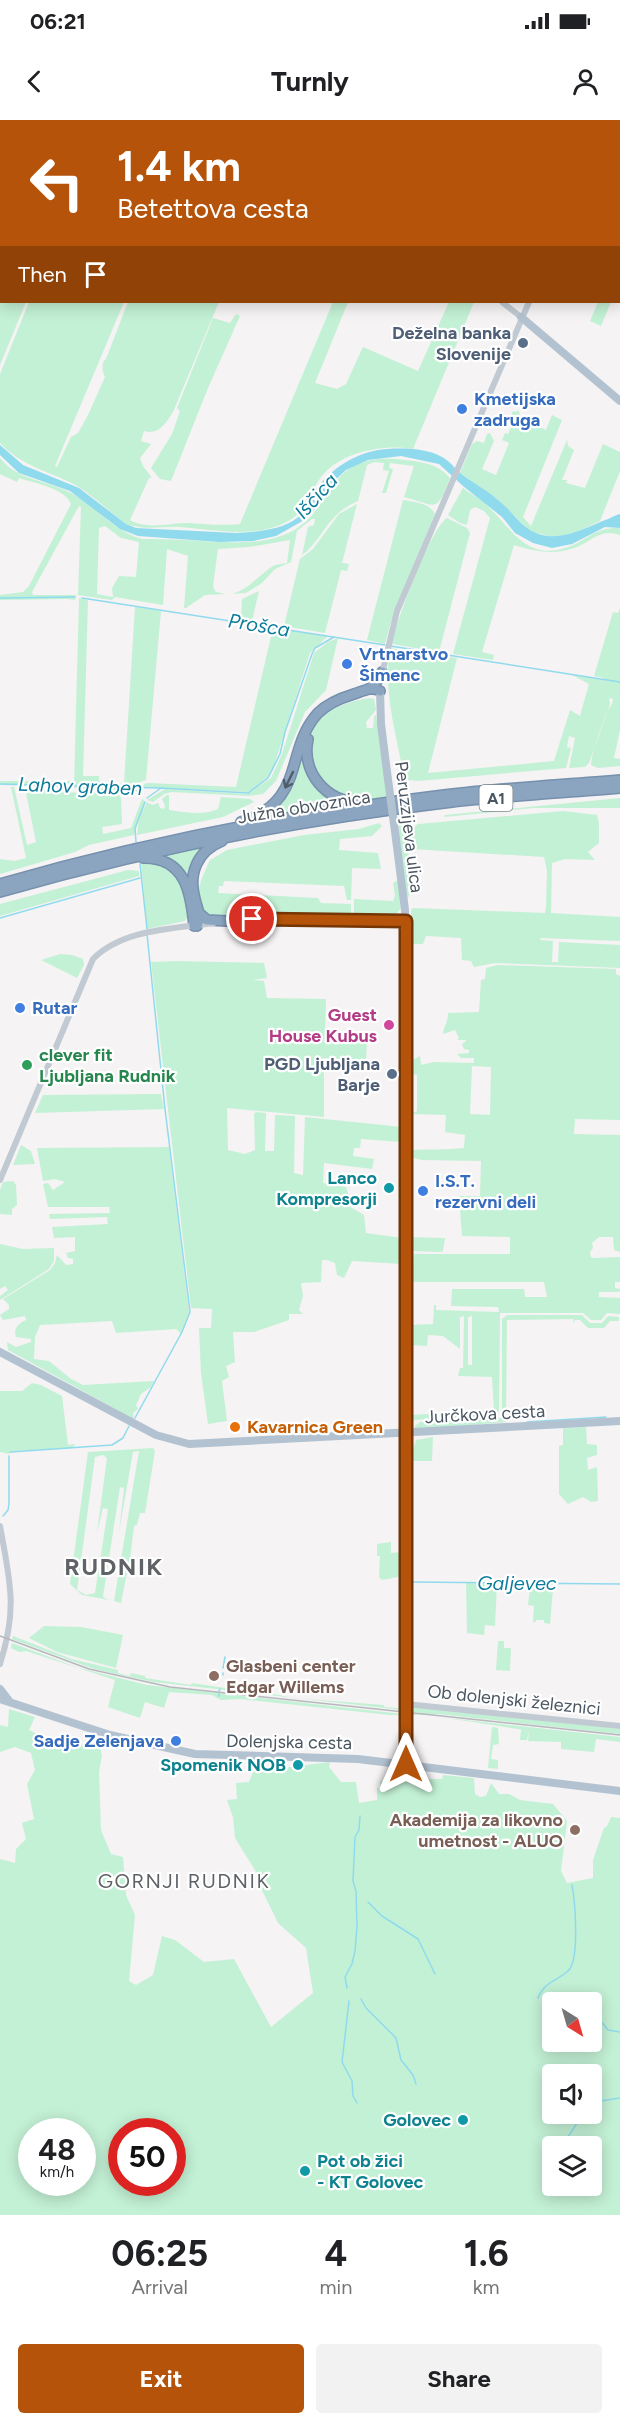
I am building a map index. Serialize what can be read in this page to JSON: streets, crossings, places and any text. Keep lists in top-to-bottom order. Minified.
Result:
{"streets":{"highway":["A1","Južna obvoznica"],"main road":["Peruzzijeva ulica","Jurčkova cesta","Dolenjska cesta"],"street":["Ob dolenjski železnici"]},"crossings":[["Peruzzijeva ulica","Jurčkova cesta"],["Peruzzijeva ulica","Ob dolenjski železnici"],["Peruzzijeva ulica","Dolenjska cesta"]],"districts":["RUDNIK","GORNJI RUDNIK"],"water":["Iščica","Prošca","Lahov graben","Galjevec"],"places":["Deželna banka Slovenije","Kmetijska zadruga","Vrtnarstvo Šimenc","Rutar","Guest House Kubus","clever fit Ljubljana Rudnik","PGD Ljubljana Barje","Lanco Kompresorji","I.S.T. rezervni deli","Kavarnica Green","Glasbeni center Edgar Willems","Sadje Zelenjava","Spomenik NOB","Akademija za likovno umetnost - ALUO","Golovec","Pot ob žici - KT Golovec"],"north":"bottom right","page":{"status":"06:21","header":"Turnly","turn":["1.4 km","Betettova cesta"],"then":"Then","speed":"48 km/h","limit":"50","eta":["06:25","Arrival","4","min","1.6","km"],"buttons":["Exit","Share"]}}
